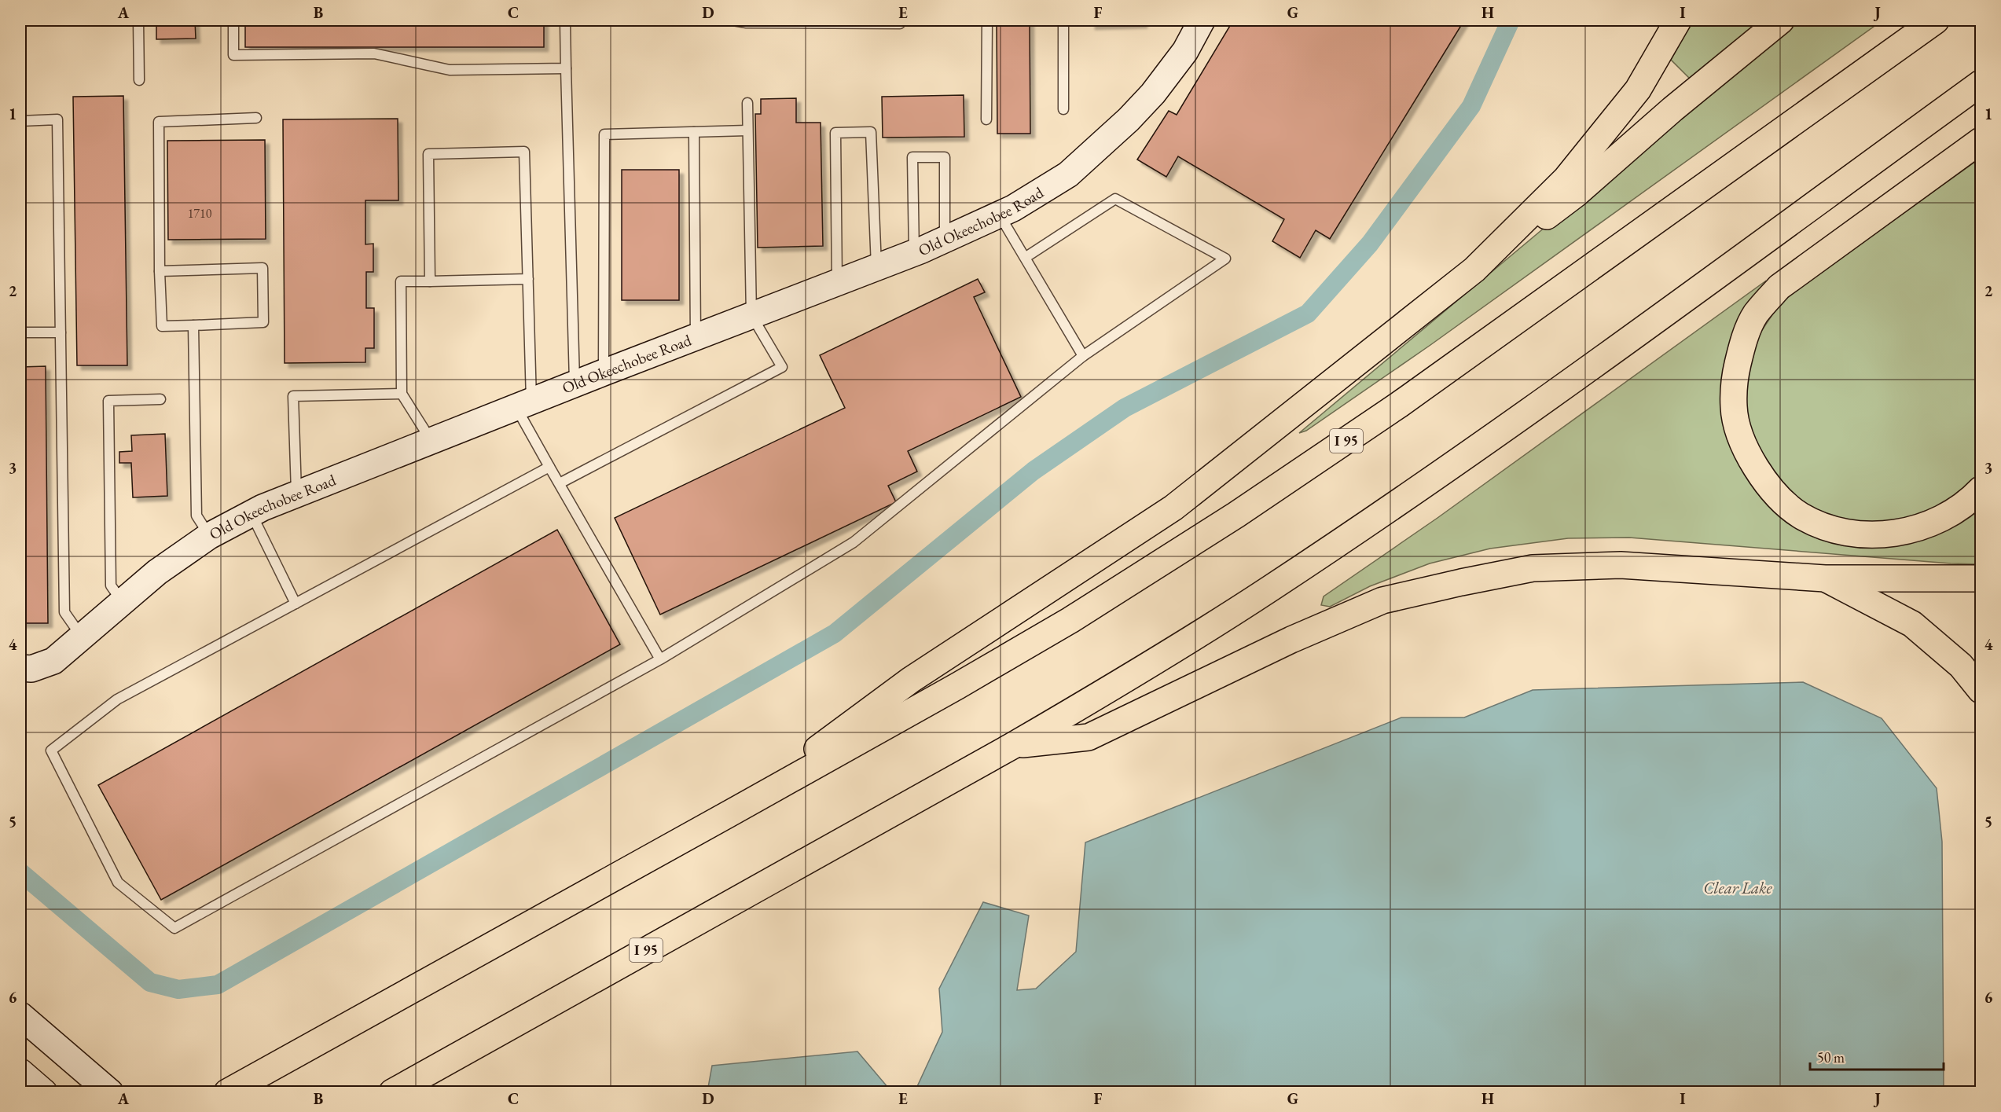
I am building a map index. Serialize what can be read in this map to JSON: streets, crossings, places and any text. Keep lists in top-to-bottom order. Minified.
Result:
{"streets":{"highway":["I 95"],"street":["Old Okeechobee Road"]},"water":["Clear Lake"],"house_numbers":["1710"],"scale_bar":"50 m","grid":{"columns":["A","B","C","D","E","F","G","H","I","J"],"rows":["1","2","3","4","5","6"]}}
